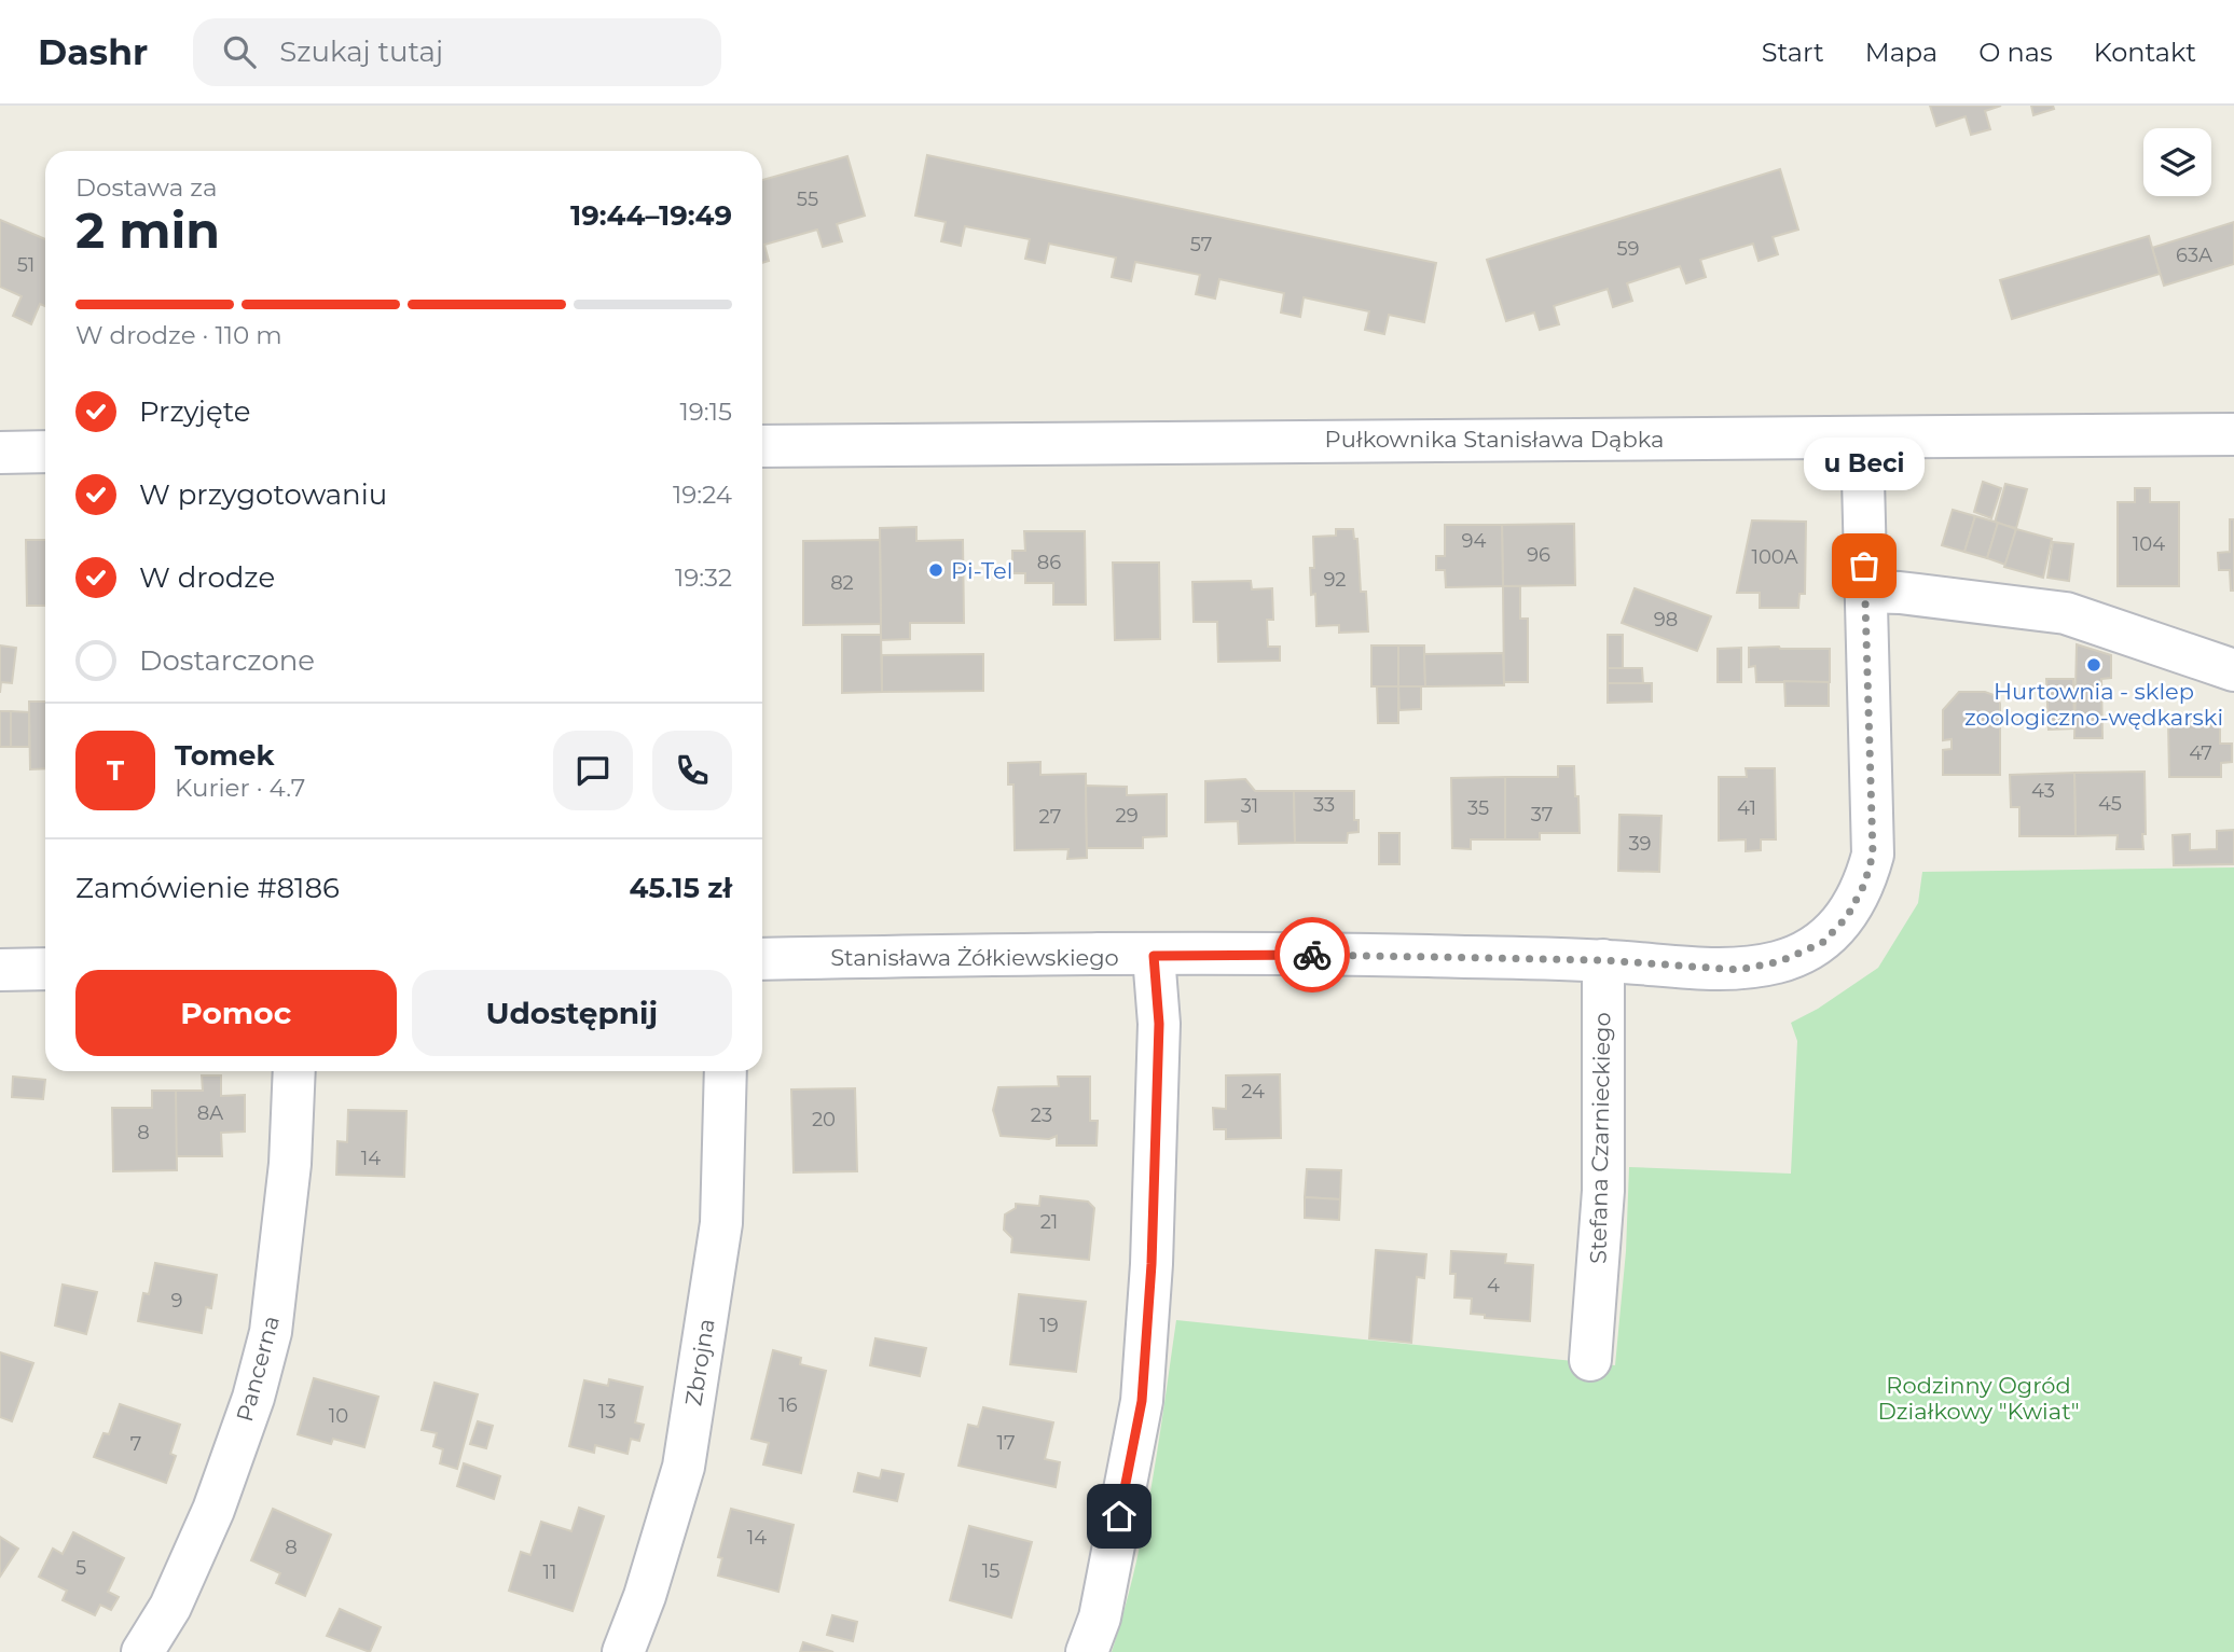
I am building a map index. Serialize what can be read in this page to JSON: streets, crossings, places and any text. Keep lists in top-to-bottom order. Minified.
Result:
{"streets":{"street":["Pułkownika Stanisława Dąbka","Stanisława Żółkiewskiego","Stefana Czarnieckiego","Zbrojna","Pancerna"]},"crossings":[["Pułkownika Stanisława Dąbka","Stanisława Żółkiewskiego"],["Stanisława Żółkiewskiego","Stefana Czarnieckiego"]],"parks":["Rodzinny Ogród Działkowy \"Kwiat\""],"places":["u Beci","Pi-Tel","Hurtownia - sklep zoologiczno-wędkarski"],"house_numbers":["55","57","59","63A","51","94","104","96","100A","86","92","82","98","47","43","45","33","31","35","41","37","29","27","39","24","8A","23","20","8","14","21","4","9","19","16","13","10","17","7","14","8","5","15","11"],"page":{"header":"Dashr","search":"Szukaj tutaj","nav":["Start","Mapa","O nas","Kontakt"],"heading":["2 min","Dostawa za","19:44–19:49"],"panel":["Tomek","Kurier · 4.7","Zamówienie #8186","45.15 zł"],"bar":"W drodze · 110 m","list":[["Przyjęte","19:15"],["W przygotowaniu","19:24"],["W drodze","19:32"],"Dostarczone"],"bubble":"u Beci","round":"T","buttons":["Pomoc","Udostępnij"]}}
